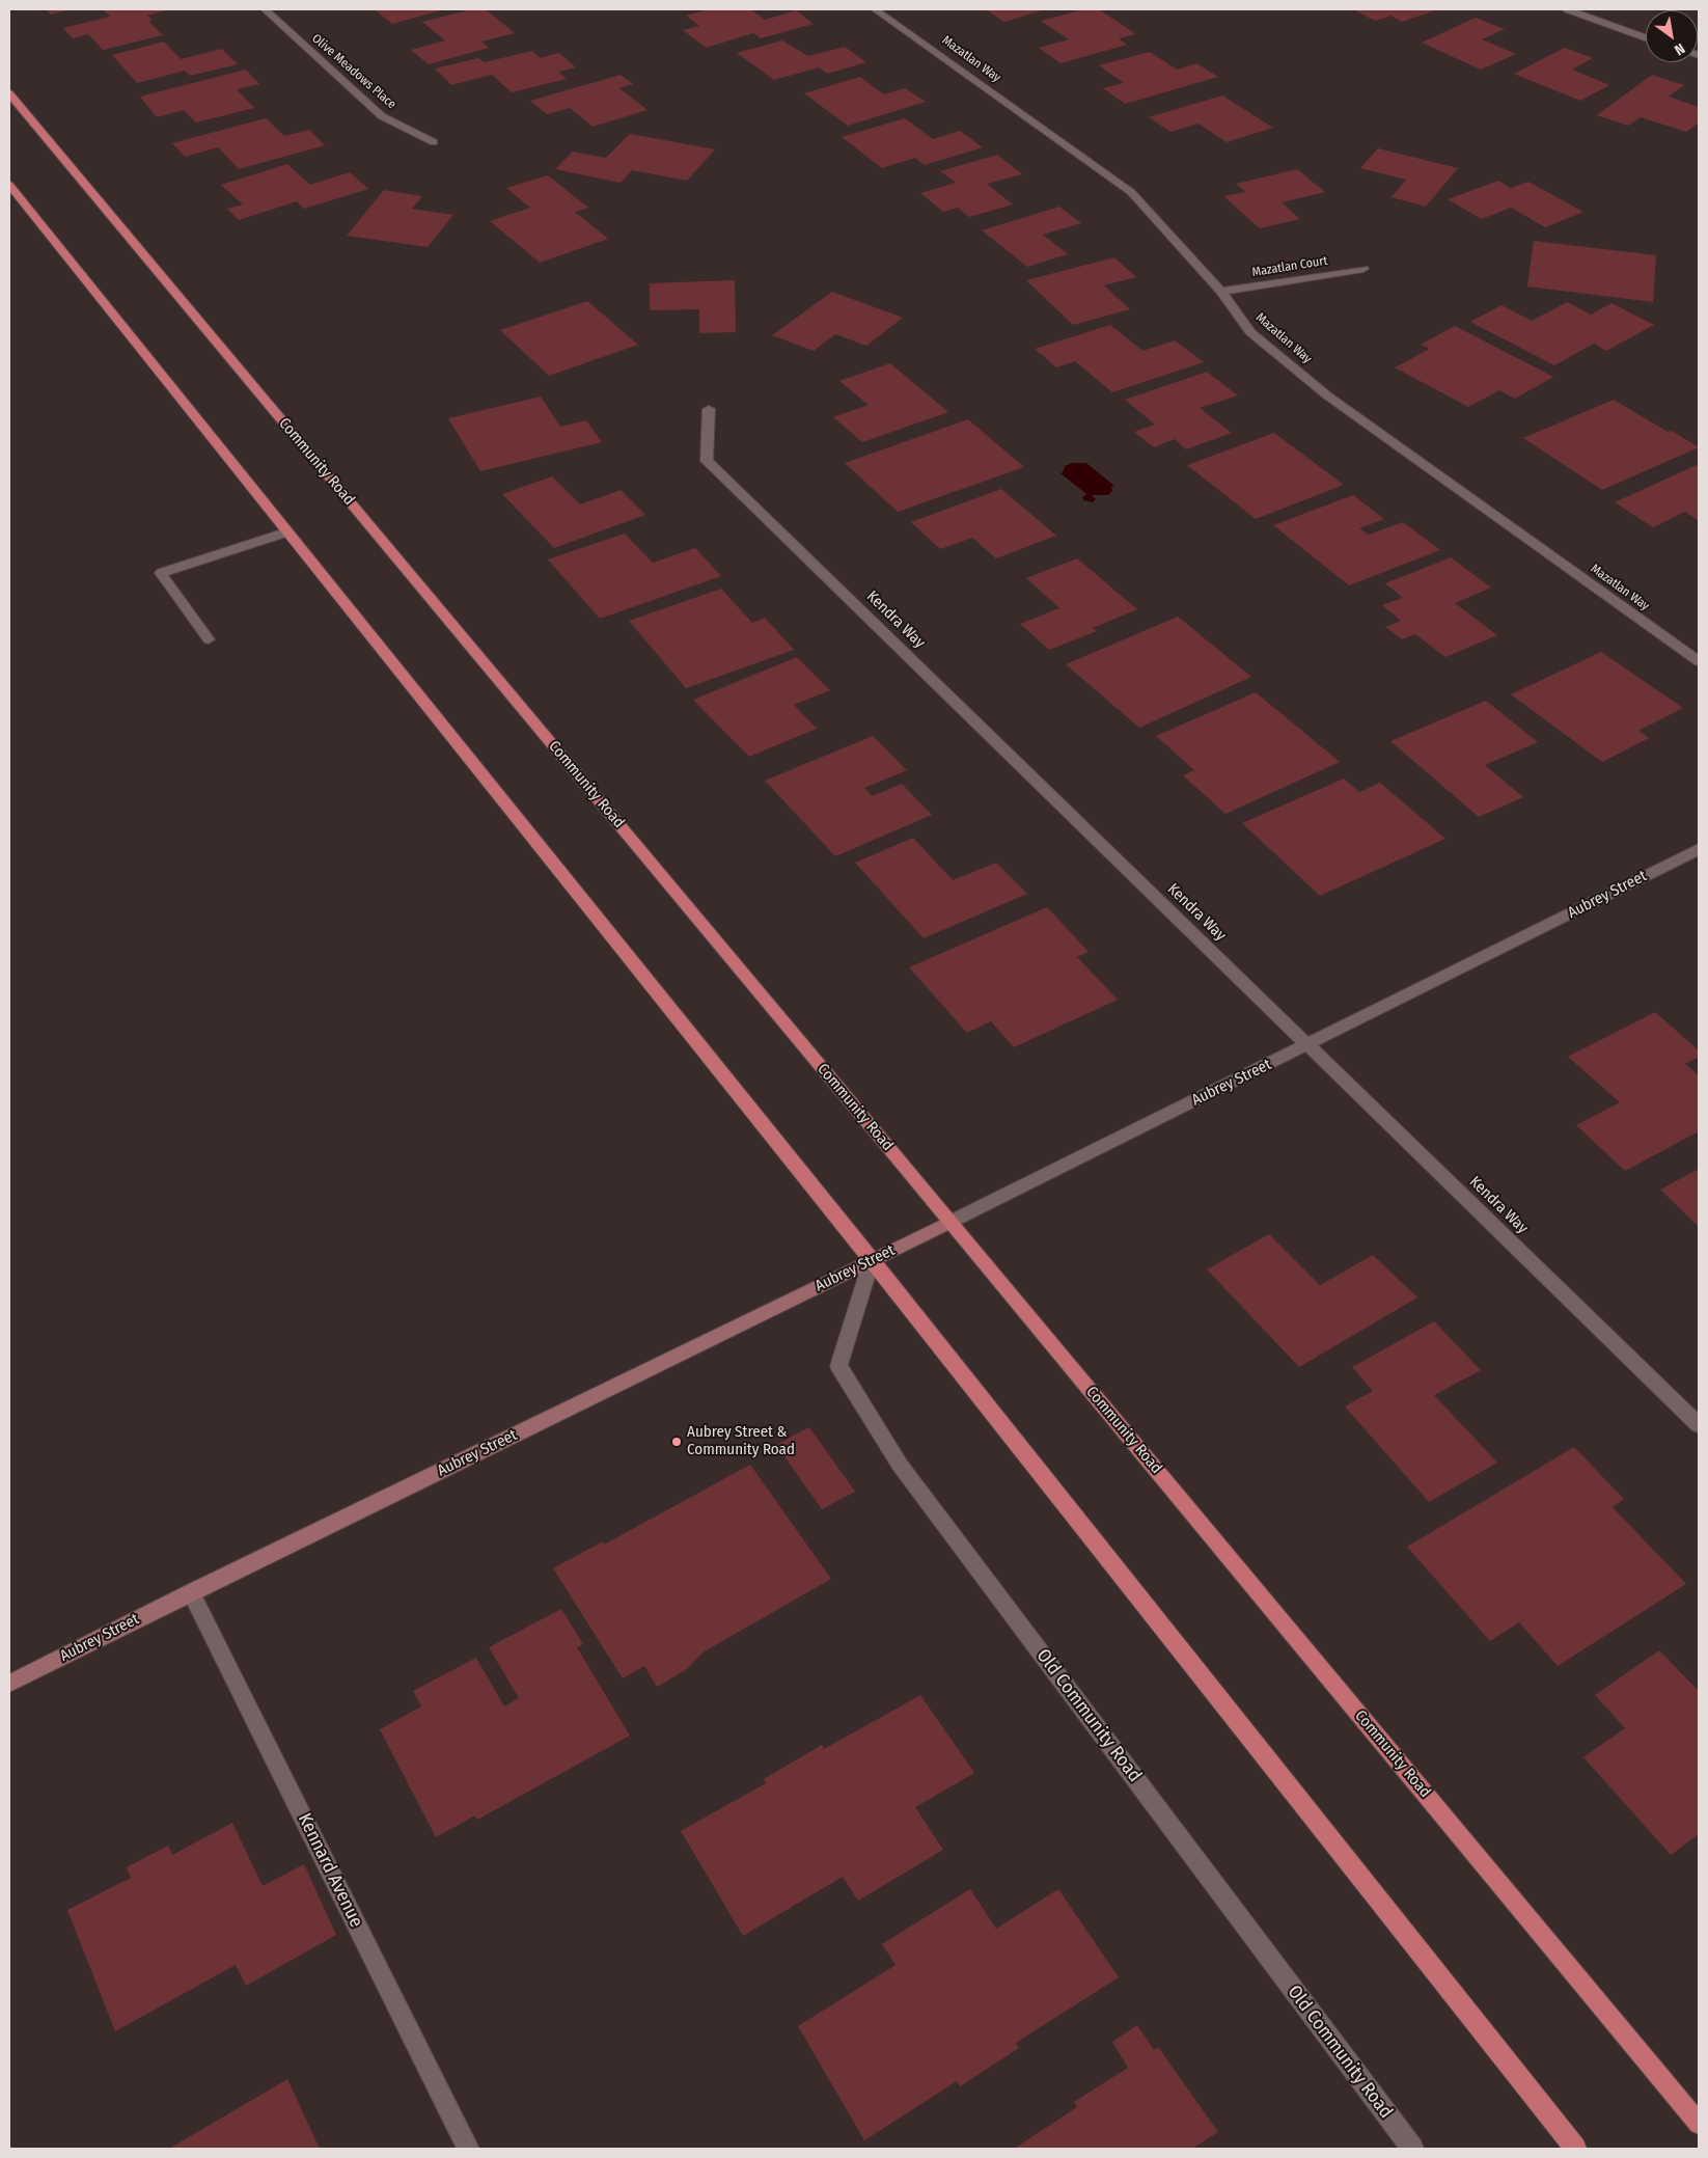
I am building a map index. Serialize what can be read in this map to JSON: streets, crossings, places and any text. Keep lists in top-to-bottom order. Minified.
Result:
{"streets":{"main road":["Community Road"],"street":["Mazatlan Way","Olive Meadows Place","Mazatlan Court","Kendra Way","Aubrey Street","Old Community Road","Kennard Avenue"]},"crossings":[["Mazatlan Way","Mazatlan Court"],["Community Road","Aubrey Street"],["Kendra Way","Aubrey Street"],["Aubrey Street","Old Community Road"],["Aubrey Street","Kennard Avenue"]],"places":["Aubrey Street & Community Road"],"north":"bottom right"}
